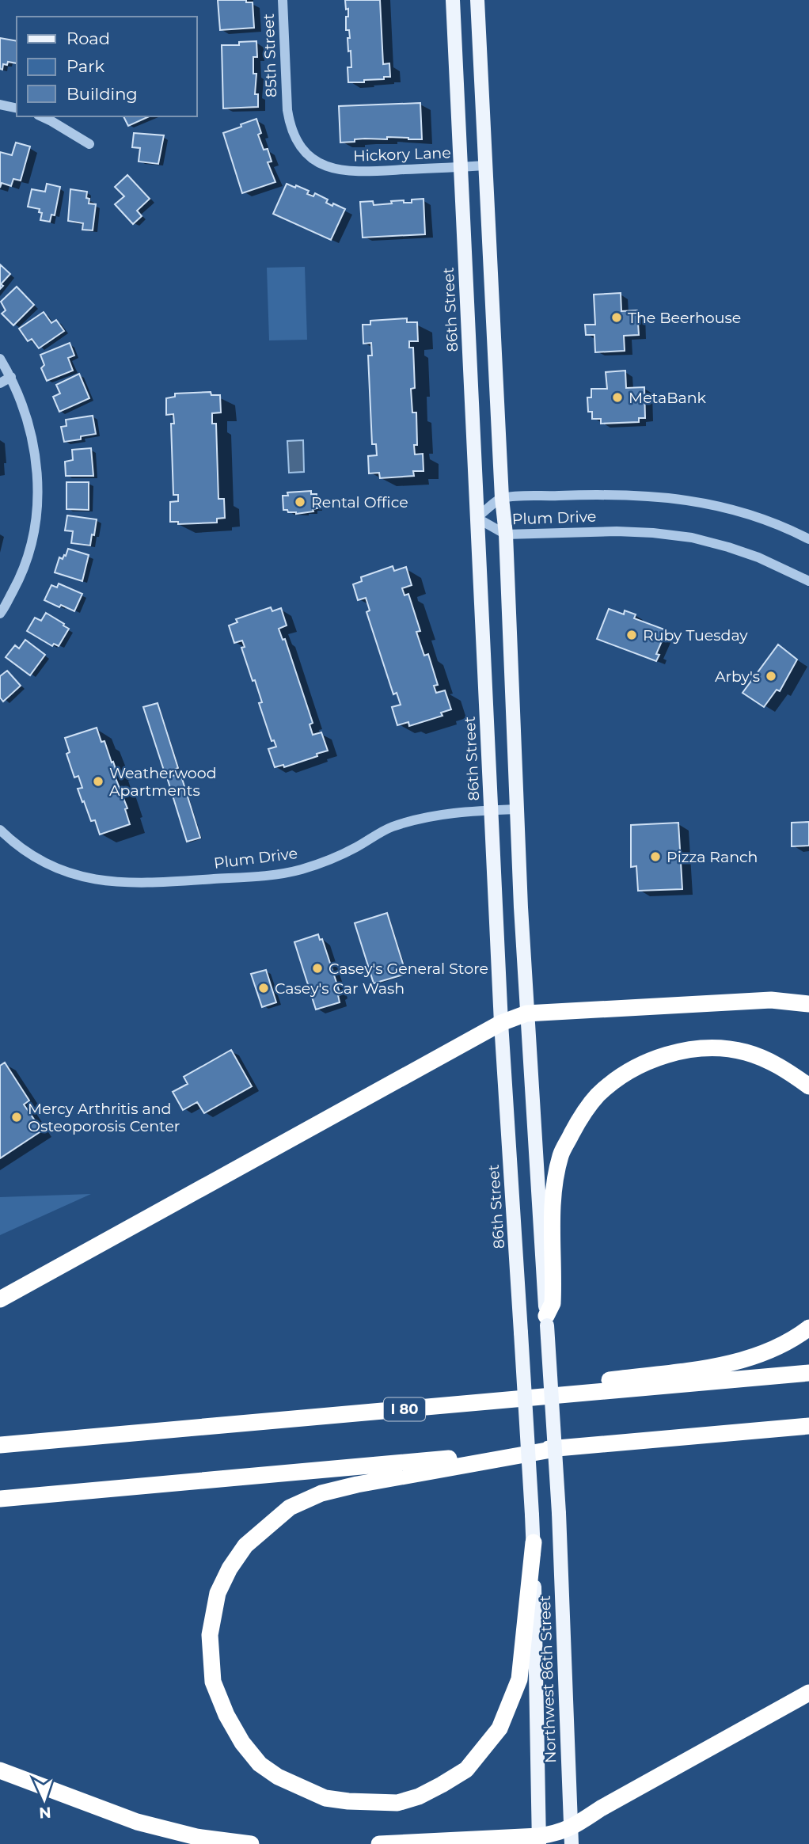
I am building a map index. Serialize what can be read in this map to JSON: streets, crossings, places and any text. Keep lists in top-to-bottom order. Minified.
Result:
{"streets":{"highway":["I 80"],"main road":["86th Street","Northwest 86th Street"],"street":["85th Street","Hickory Lane","Plum Drive"]},"crossings":[["85th Street","Hickory Lane"],["Hickory Lane","86th Street"],["86th Street","Plum Drive"],["86th Street","Northwest 86th Street"]],"places":["The Beerhouse","MetaBank","Rental Office","Ruby Tuesday","Arby's","Weatherwood Apartments","Pizza Ranch","Casey's General Store","Casey's Car Wash","Mercy Arthritis and Osteoporosis Center"],"legend":["Road","Park","Building"],"north":"bottom"}
